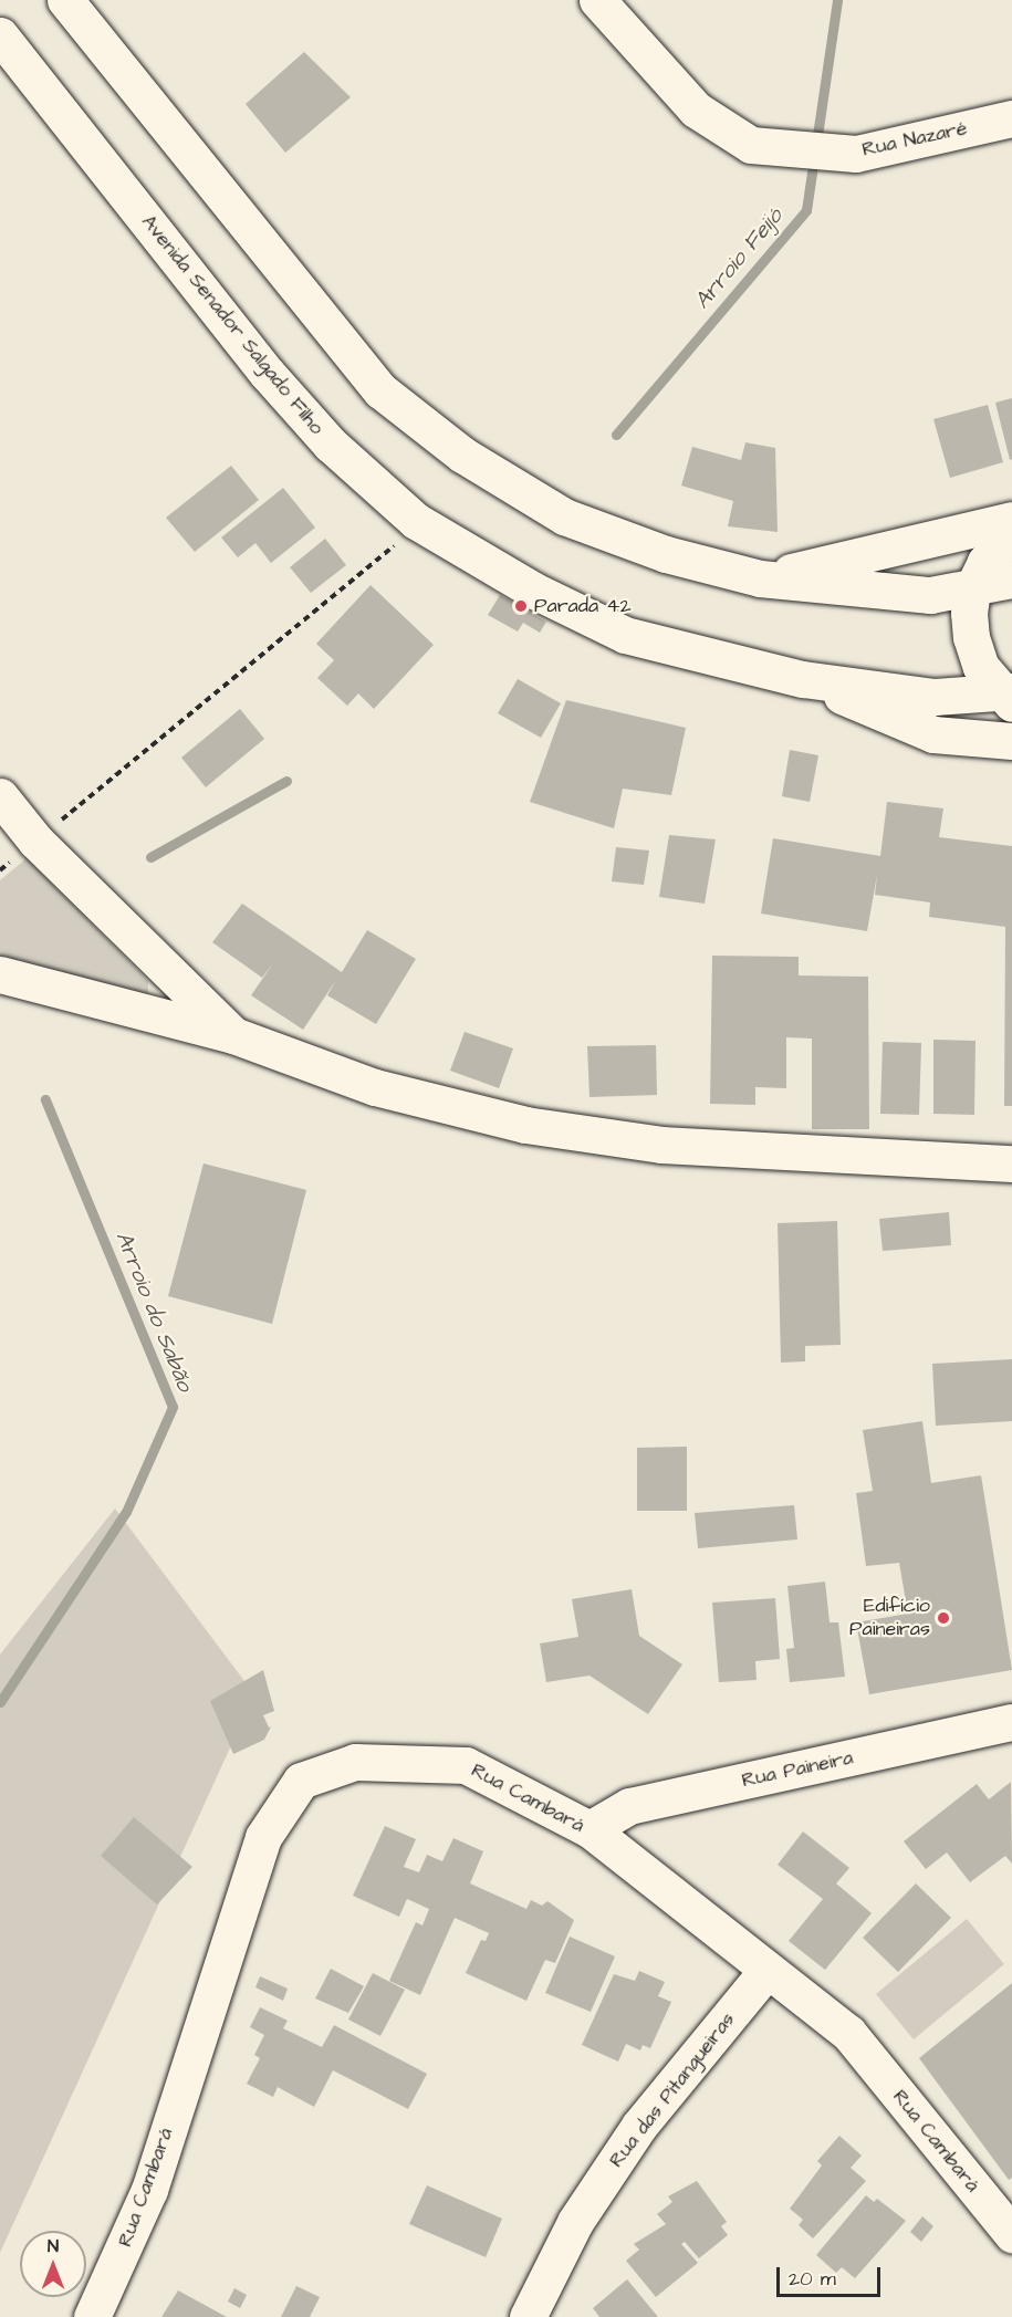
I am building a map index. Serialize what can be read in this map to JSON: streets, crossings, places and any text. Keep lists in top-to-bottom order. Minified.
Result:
{"streets":{"street":["Rua Nazaré","Avenida Senador Salgado Filho","Rua Paineira","Rua Cambará","Rua das Pitangueiras"]},"crossings":[["Rua Paineira","Rua Cambará"],["Rua Cambará","Rua das Pitangueiras"]],"water":["Arroio Feijó","Arroio do Sabão"],"places":["Parada 42","Edifício Paineiras"],"scale_bar":"20 m","north":"top"}
